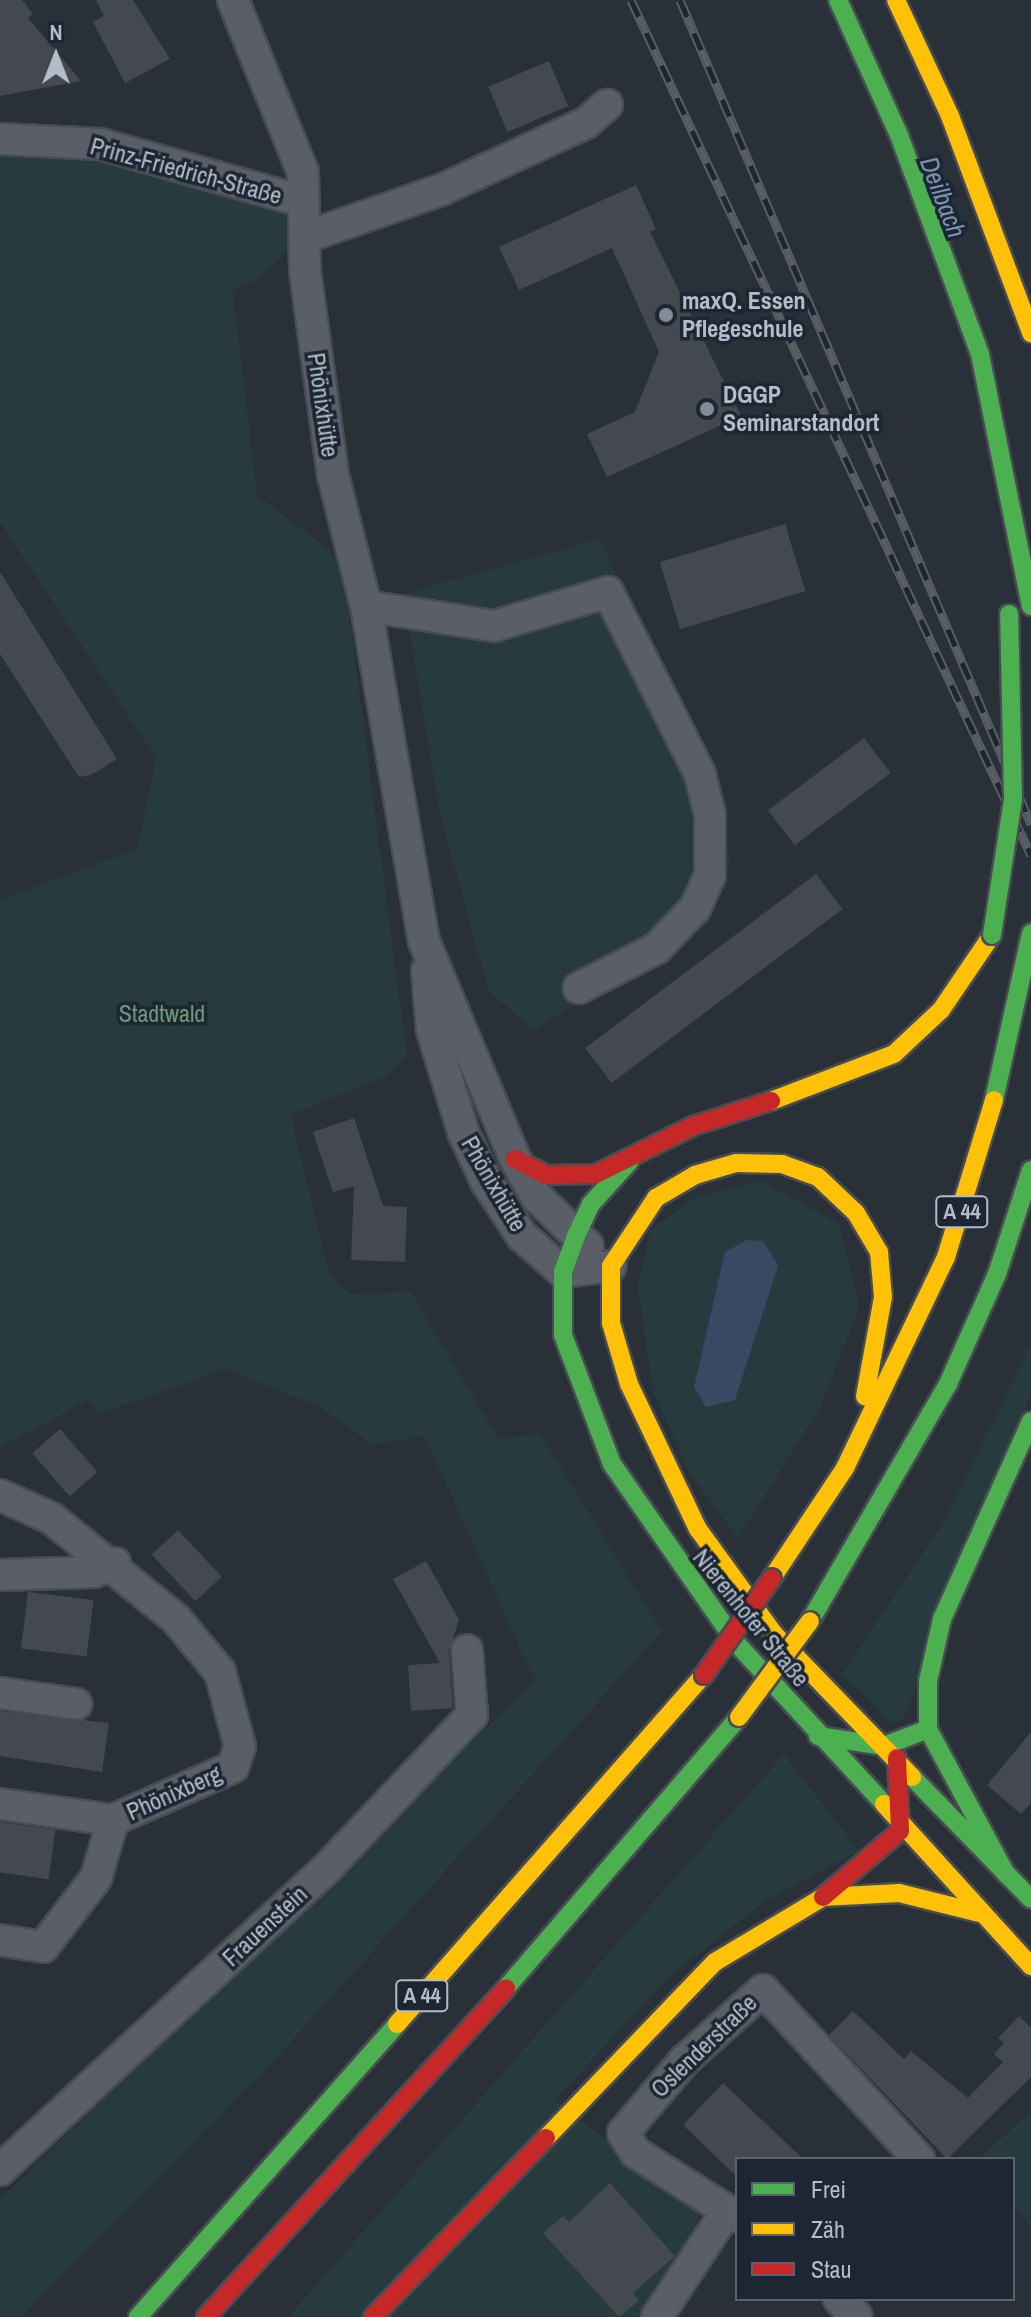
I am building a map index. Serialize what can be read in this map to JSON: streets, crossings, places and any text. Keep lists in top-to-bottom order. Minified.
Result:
{"streets":{"main road":["A 44","Nierenhofer Straße"],"street":["Prinz-Friedrich-Straße","Phönixhütte","Phönixberg","Frauenstein","Oslenderstraße"]},"crossings":[["Prinz-Friedrich-Straße","Phönixhütte"],["Phönixhütte","Nierenhofer Straße"]],"water":["Deilbach"],"parks":["Stadtwald"],"places":["maxQ. Essen Pflegeschule","DGGP Seminarstandort"],"legend":["Frei","Zäh","Stau"],"north":"top"}
